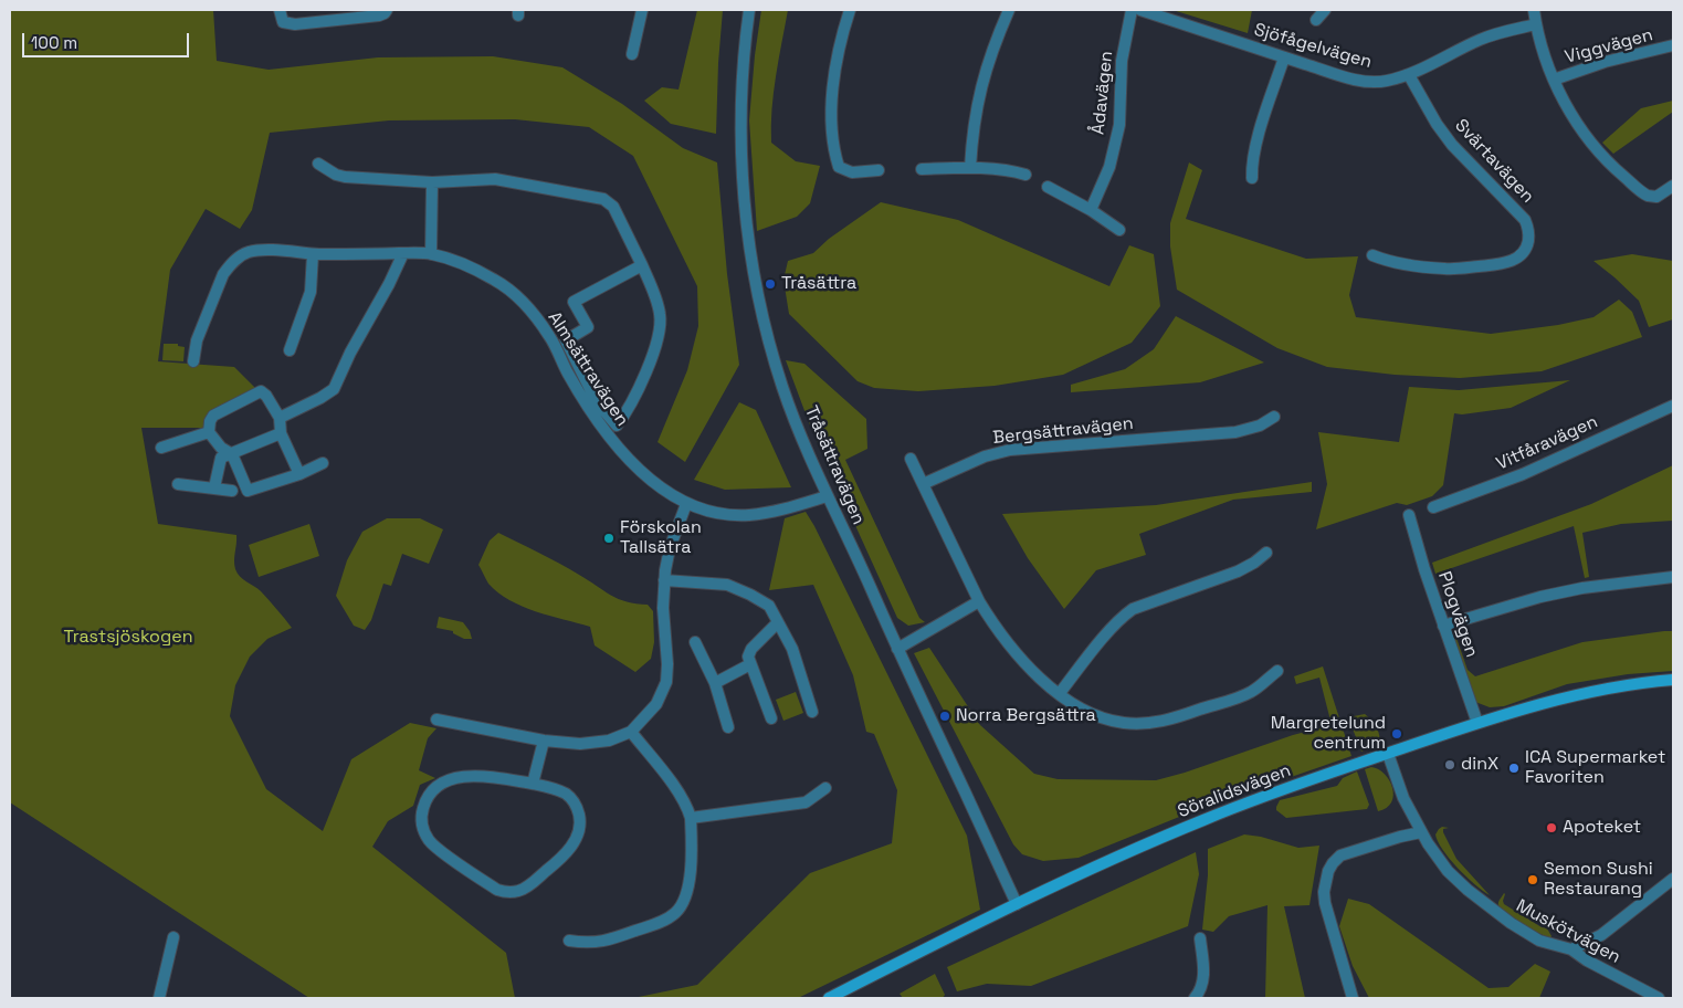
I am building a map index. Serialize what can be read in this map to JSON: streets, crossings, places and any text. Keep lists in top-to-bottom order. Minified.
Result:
{"streets":{"street":["Sjöfågelvägen","Viggvägen","Ådavägen","Svärtavägen","Almsättravägen","Bergsättravägen","Vitfåravägen","Tråsättravägen","Plogvägen","Söralidsvägen","Muskötvägen"]},"crossings":[["Sjöfågelvägen","Viggvägen"],["Sjöfågelvägen","Svärtavägen"],["Almsättravägen","Tråsättravägen"],["Tråsättravägen","Söralidsvägen"],["Plogvägen","Söralidsvägen"],["Söralidsvägen","Muskötvägen"]],"parks":["Trastsjöskogen"],"places":["Tråsättra","Förskolan Tallsätra","Norra Bergsättra","Margretelund centrum","dinX","ICA Supermarket Favoriten","Apoteket","Semon Sushi Restaurang"],"scale_bar":"100 m"}
